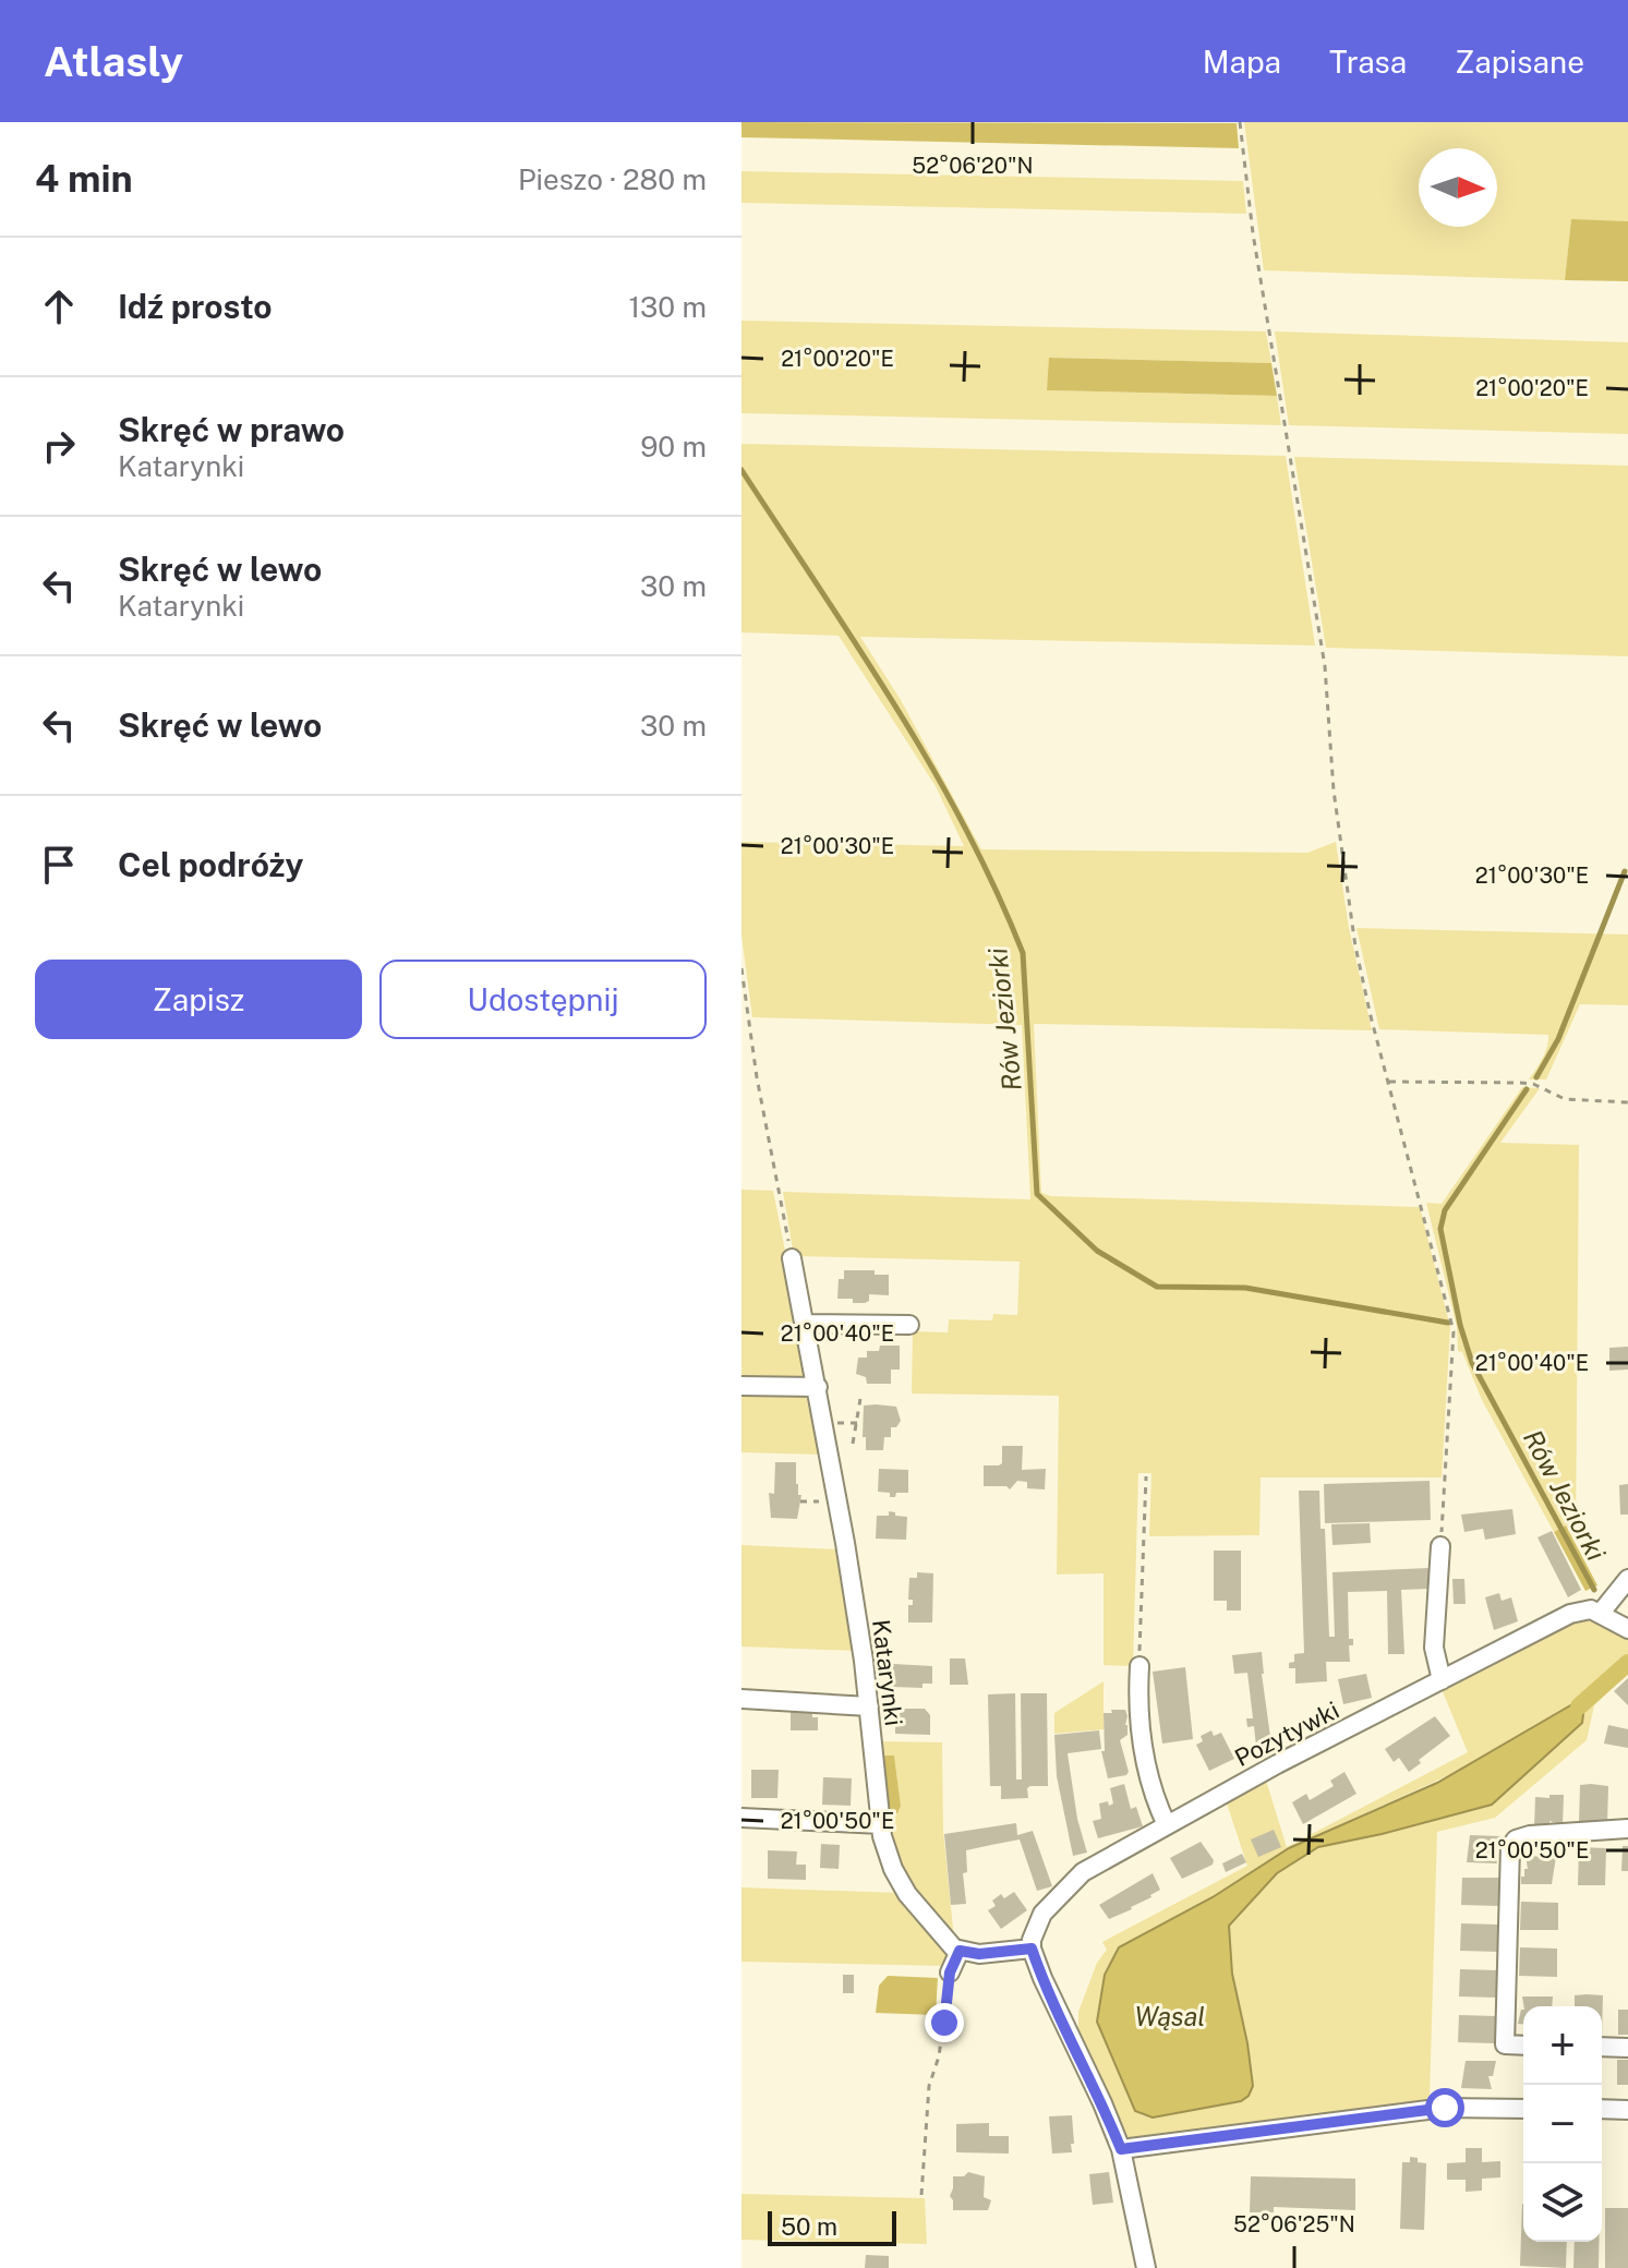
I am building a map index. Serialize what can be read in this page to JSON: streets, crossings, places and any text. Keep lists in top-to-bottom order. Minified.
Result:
{"streets":{"street":["Katarynki","Pozytywki"]},"water":["Rów Jeziorki","Wąsal"],"scale_bar":"50 m","north":"right","page":{"header":"Atlasly","nav":["Mapa","Trasa","Zapisane"],"heading":["4 min","Pieszo · 280 m"],"list":[["Idź prosto","130 m"],["Skręć w prawo","Katarynki","90 m"],["Skręć w lewo","Katarynki","30 m"],["Skręć w lewo","30 m"],"Cel podróży"],"buttons":["Zapisz","Udostępnij"],"map_buttons":["+","−"],"scale":"50 m"},"coordinates":["52°06'20\"N","21°00'20\"E","21°00'30\"E","21°00'40\"E","21°00'50\"E","52°06'25\"N"]}
